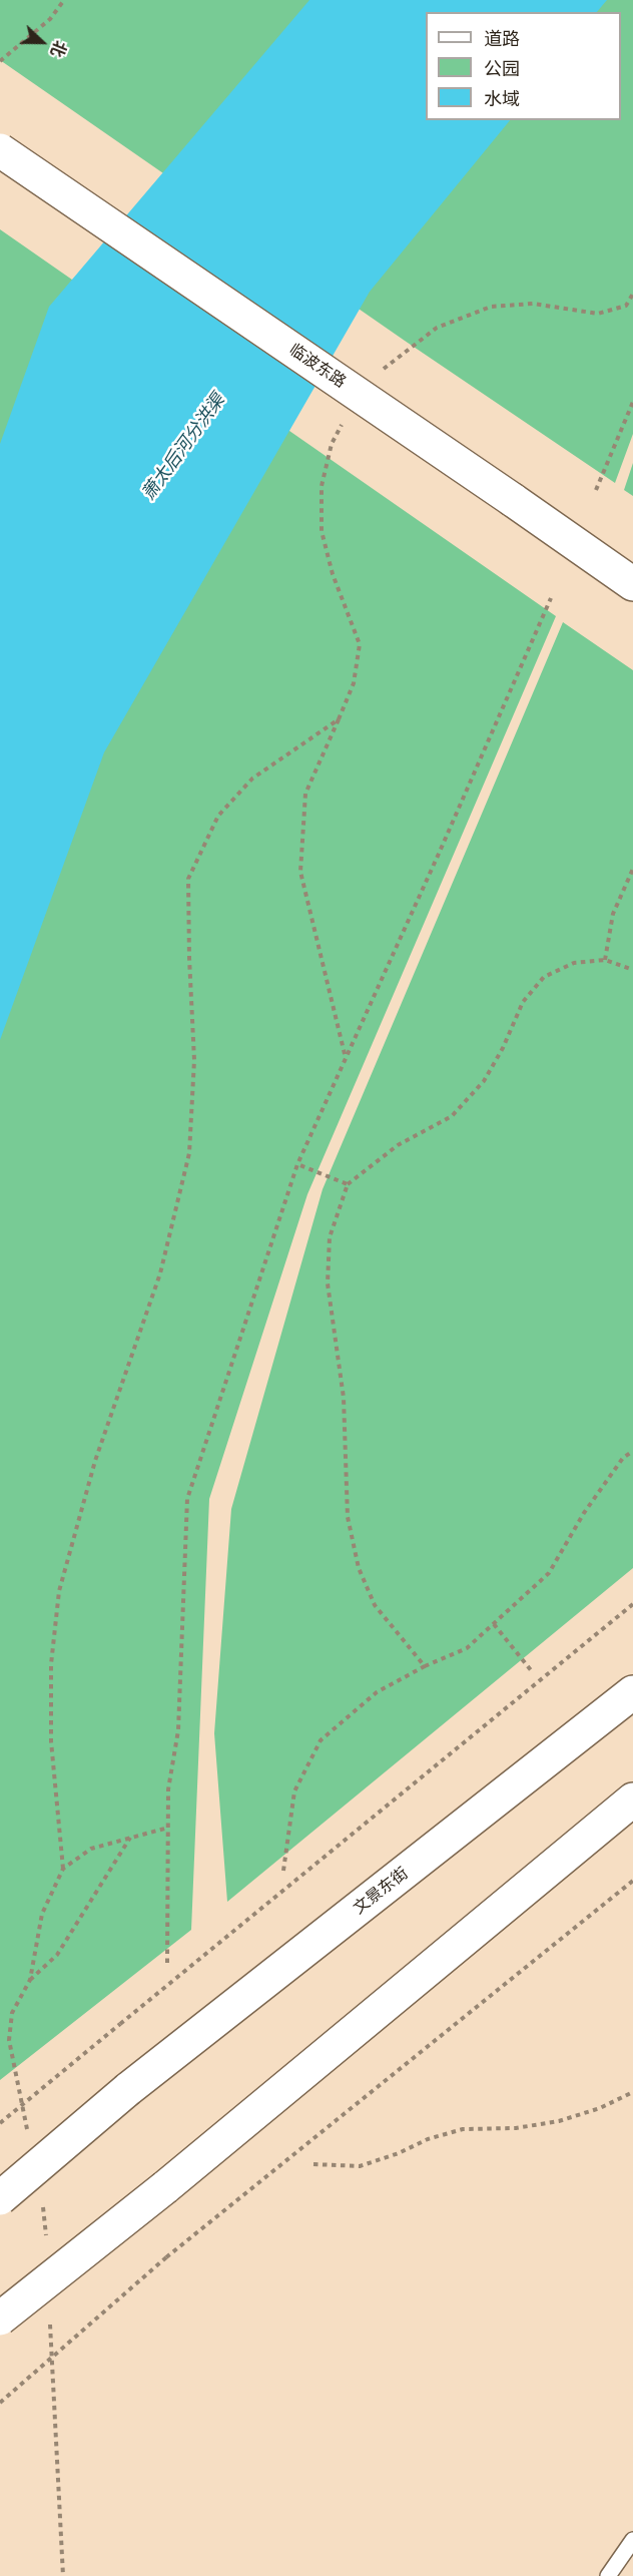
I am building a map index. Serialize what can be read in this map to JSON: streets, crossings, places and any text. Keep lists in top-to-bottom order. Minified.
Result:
{"streets":{"main road":["临波东路","文景东街"]},"water":["萧太后河分洪渠"],"legend":["道路","公园","水域"],"north":"right"}
